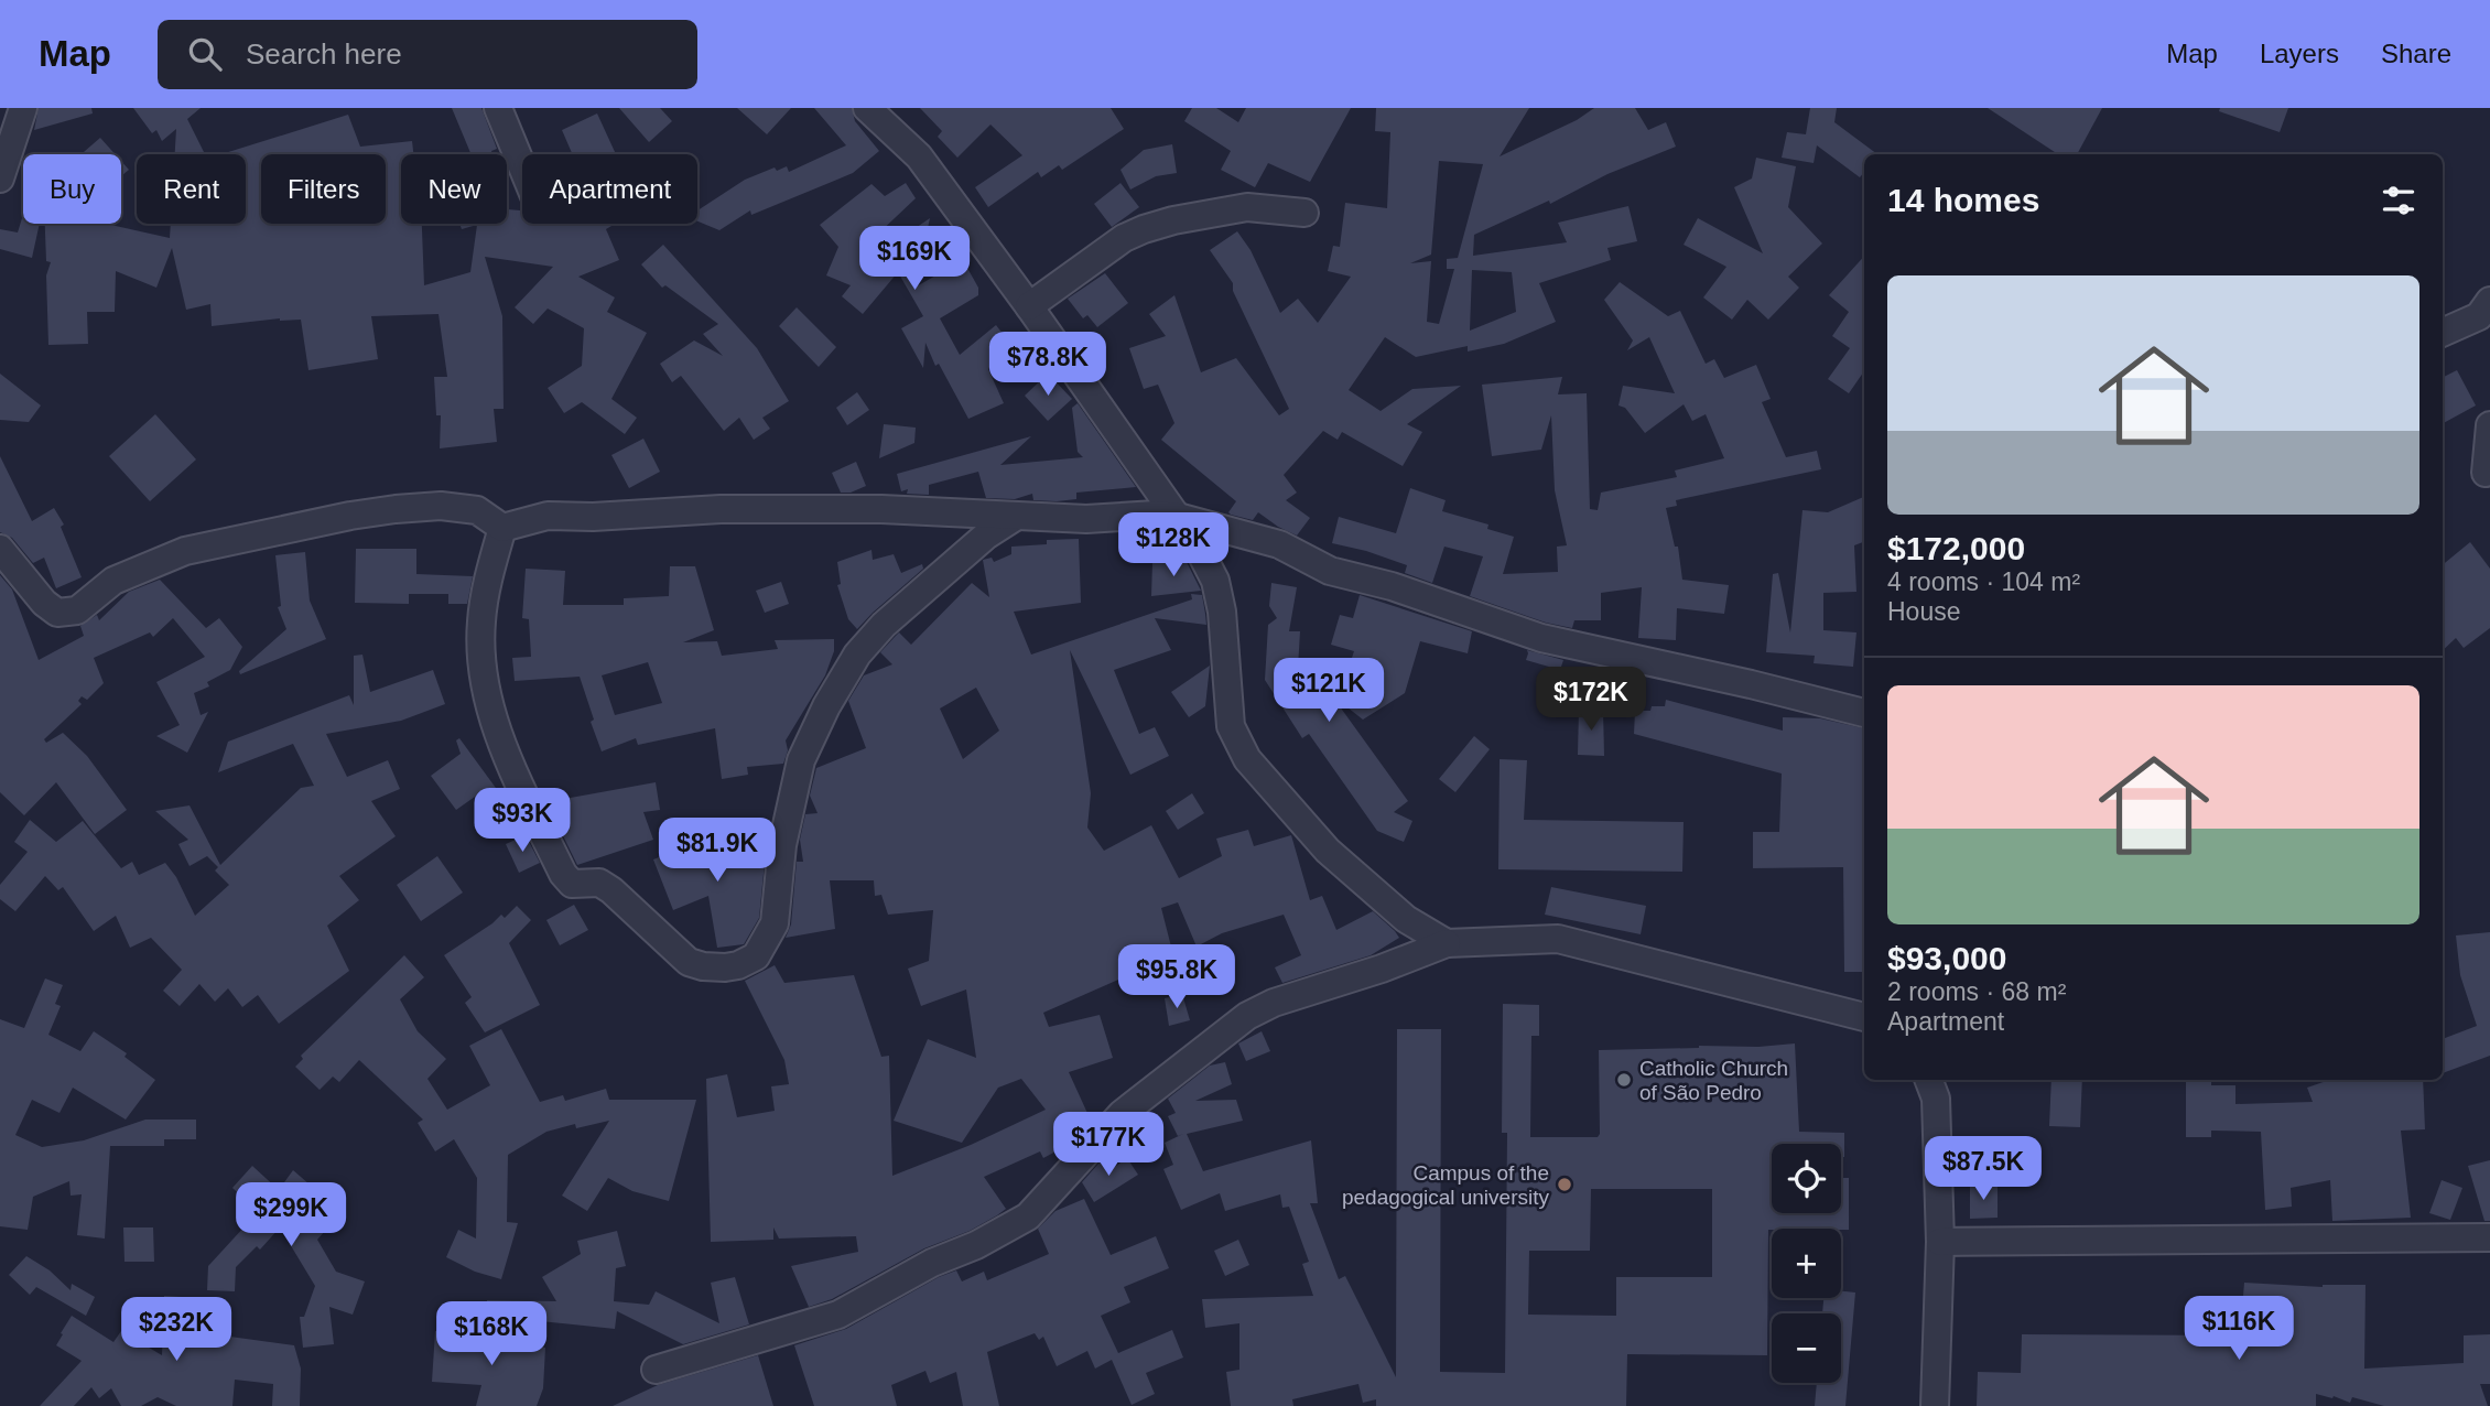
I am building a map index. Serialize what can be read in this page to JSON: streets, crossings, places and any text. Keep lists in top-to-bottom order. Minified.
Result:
{"places":["Catholic Church of São Pedro","Campus of the pedagogical university"],"page":{"header":"Map","search":"Search here","nav":["Map","Layers","Share"],"chip":["Buy","Rent","Filters","New","Apartment"],"heading":"14 homes","price":["$169K","$78.8K","$128K","$121K","$172K","$93K","$81.9K","$95.8K","$177K","$87.5K","$299K","$116K","$232K","$168K"],"list":[{"name":"$172,000","note":"4 rooms · 104 m² · House"},{"name":"$93,000","note":"2 rooms · 68 m² · Apartment"}],"map_buttons":["+","−"]}}
